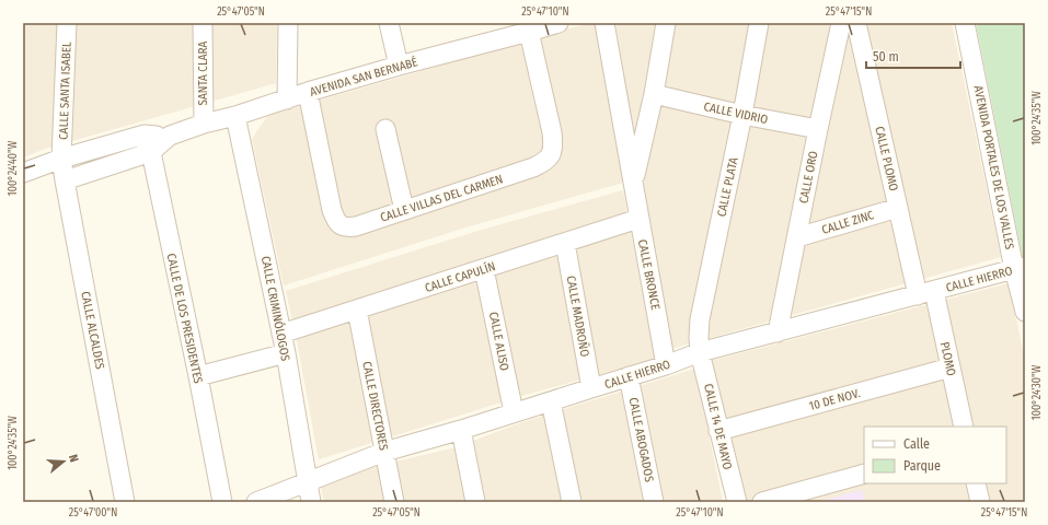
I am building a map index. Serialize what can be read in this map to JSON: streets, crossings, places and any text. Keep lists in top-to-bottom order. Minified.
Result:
{"streets":{"street":["SANTA CLARA","AVENIDA SAN BERNABÉ","CALLE SANTA ISABEL","CALLE VIDRIO","CALLE PLOMO","AVENIDA PORTALES DE LOS VALLES","CALLE ORO","CALLE PLATA","CALLE VILLAS DEL CARMEN","CALLE ZINC","CALLE BRONCE","CALLE CAPULÍN","CALLE HIERRO","CALLE CRIMINÓLOGOS","CALLE MADROÑO","CALLE DE LOS PRESIDENTES","CALLE ALCALDES","CALLE ALISO","PLOMO","10 DE NOV.","CALLE DIRECTORES","CALLE 14 DE MAYO","CALLE ABOGADOS"]},"crossings":[["SANTA CLARA","AVENIDA SAN BERNABÉ"],["AVENIDA SAN BERNABÉ","CALLE SANTA ISABEL"],["AVENIDA SAN BERNABÉ","CALLE VILLAS DEL CARMEN"],["AVENIDA SAN BERNABÉ","CALLE CRIMINÓLOGOS"],["AVENIDA SAN BERNABÉ","CALLE DE LOS PRESIDENTES"],["AVENIDA SAN BERNABÉ","CALLE ALCALDES"],["CALLE SANTA ISABEL","CALLE ALCALDES"],["CALLE VIDRIO","CALLE ORO"],["CALLE VIDRIO","CALLE PLATA"],["CALLE VIDRIO","CALLE BRONCE"],["CALLE PLOMO","CALLE ZINC"],["CALLE PLOMO","CALLE HIERRO"],["CALLE PLOMO","PLOMO"],["AVENIDA PORTALES DE LOS VALLES","CALLE HIERRO"],["CALLE ORO","CALLE ZINC"],["CALLE ORO","CALLE HIERRO"],["CALLE PLATA","CALLE HIERRO"],["CALLE PLATA","CALLE 14 DE MAYO"],["CALLE BRONCE","CALLE CAPULÍN"],["CALLE BRONCE","CALLE HIERRO"],["CALLE CAPULÍN","CALLE CRIMINÓLOGOS"],["CALLE CAPULÍN","CALLE MADROÑO"],["CALLE CAPULÍN","CALLE ALISO"],["CALLE CAPULÍN","CALLE DIRECTORES"],["CALLE HIERRO","CALLE CRIMINÓLOGOS"],["CALLE HIERRO","CALLE MADROÑO"],["CALLE HIERRO","CALLE ALISO"],["CALLE HIERRO","PLOMO"],["CALLE HIERRO","CALLE DIRECTORES"],["CALLE HIERRO","CALLE 14 DE MAYO"],["CALLE HIERRO","CALLE ABOGADOS"],["PLOMO","10 DE NOV."],["10 DE NOV.","CALLE 14 DE MAYO"]],"legend":["Calle","Parque"],"scale_bar":"50 m","north":"right","coordinates":["25°47'05\"N","25°47'10\"N","25°47'15\"N","100°24'35\"W","100°24'40\"W","100°24'30\"W","25°47'00\"N"]}
